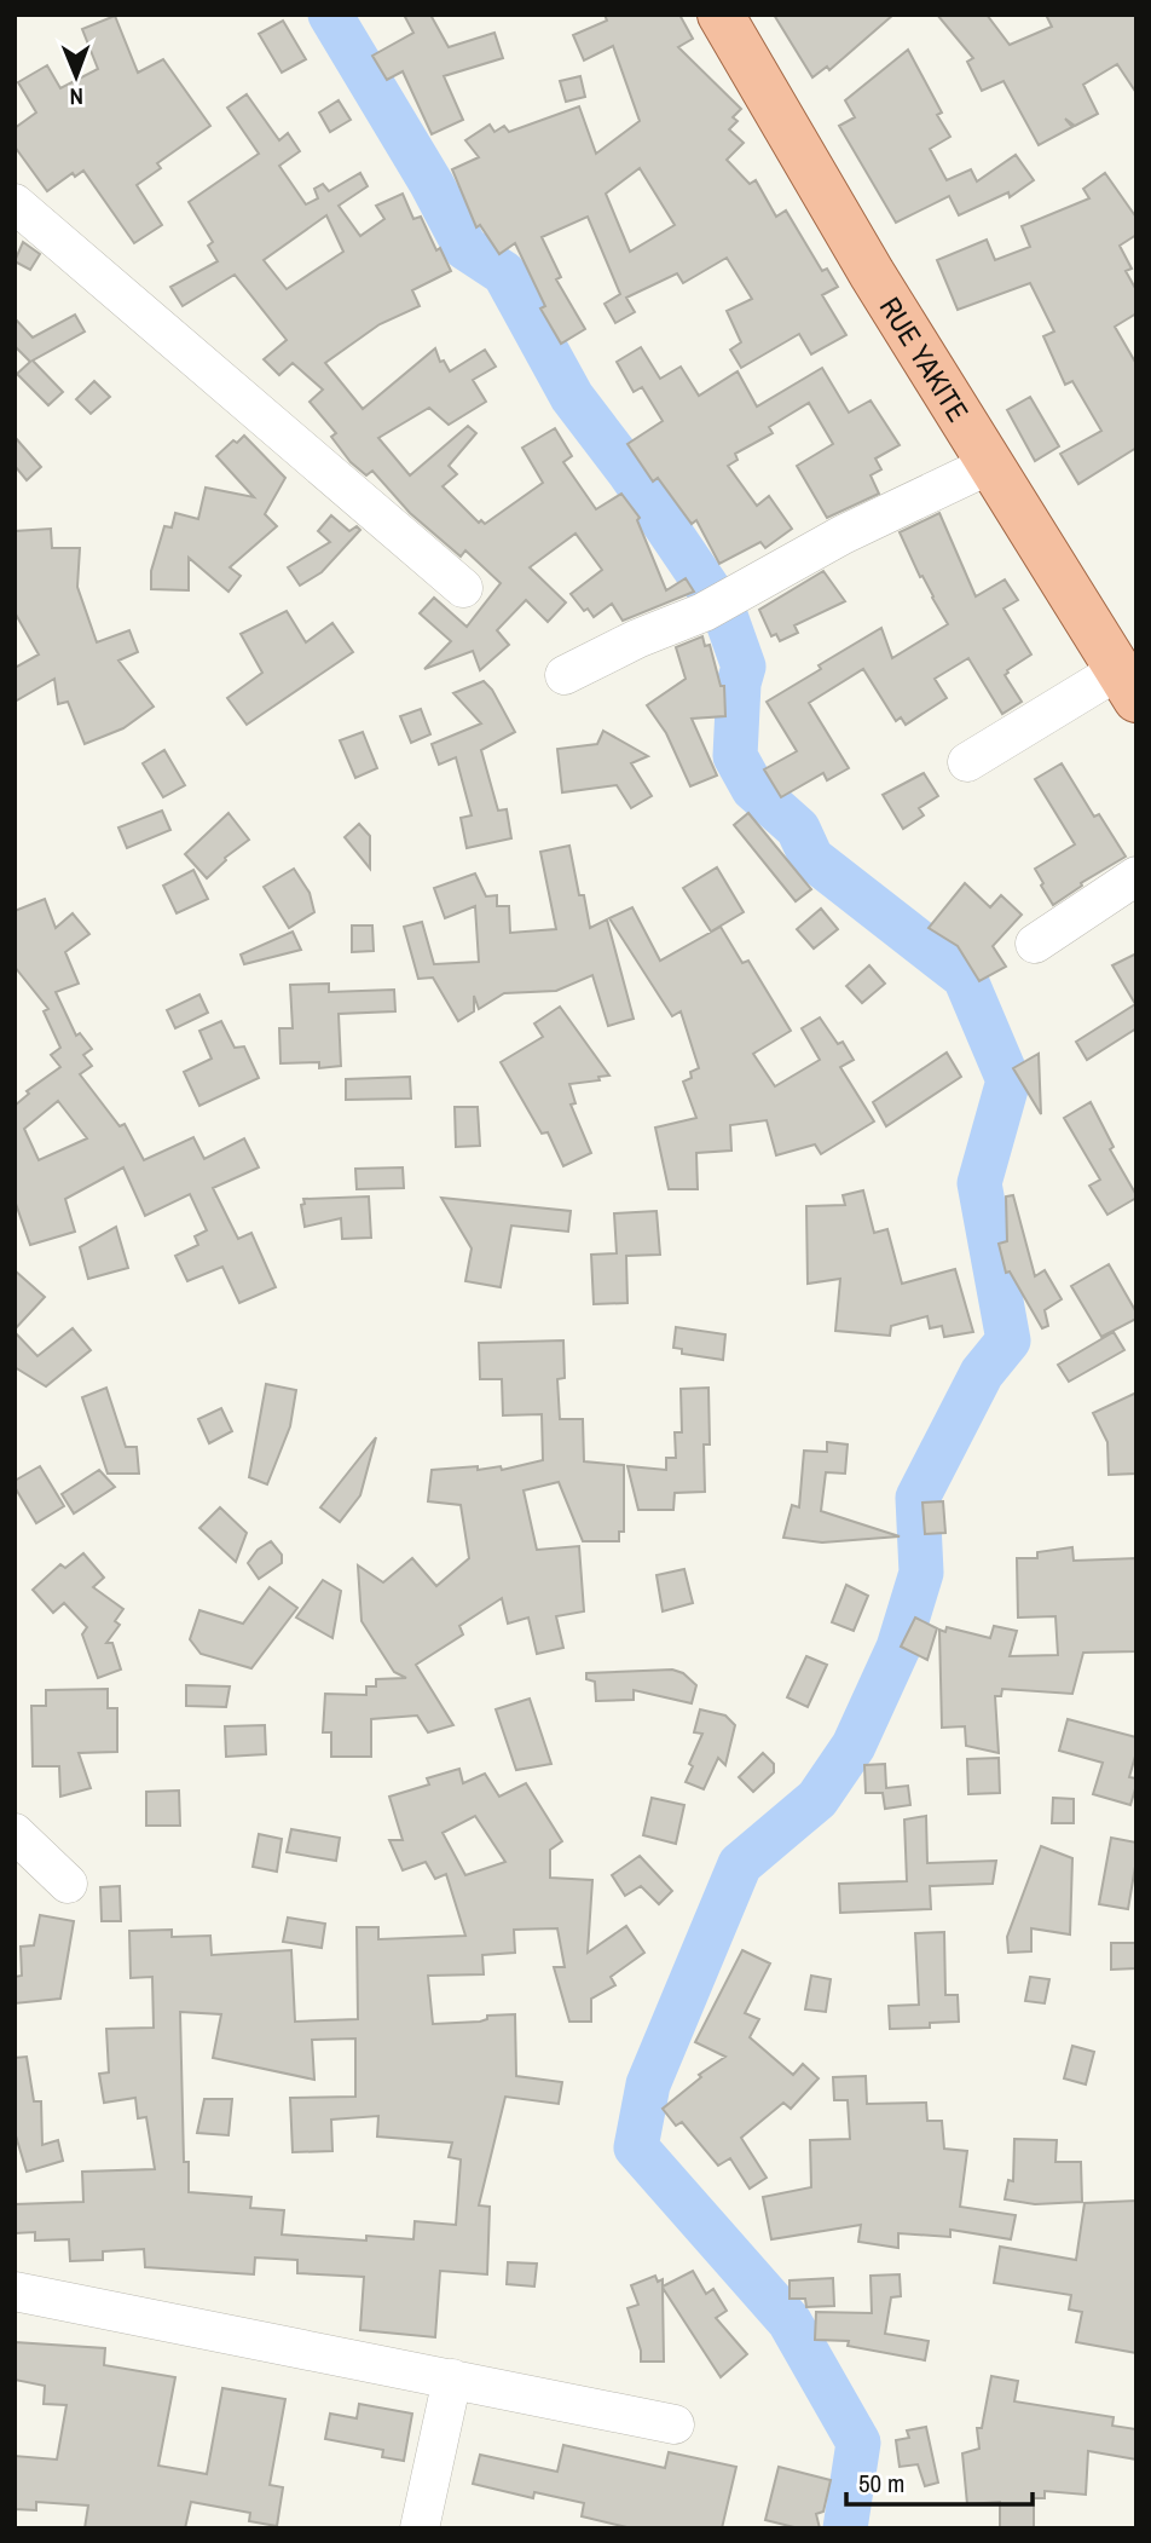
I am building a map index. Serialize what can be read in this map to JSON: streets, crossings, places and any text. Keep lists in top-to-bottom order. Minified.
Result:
{"streets":{"main road":["RUE YAKITE"]},"scale_bar":"50 m","north":"bottom"}
